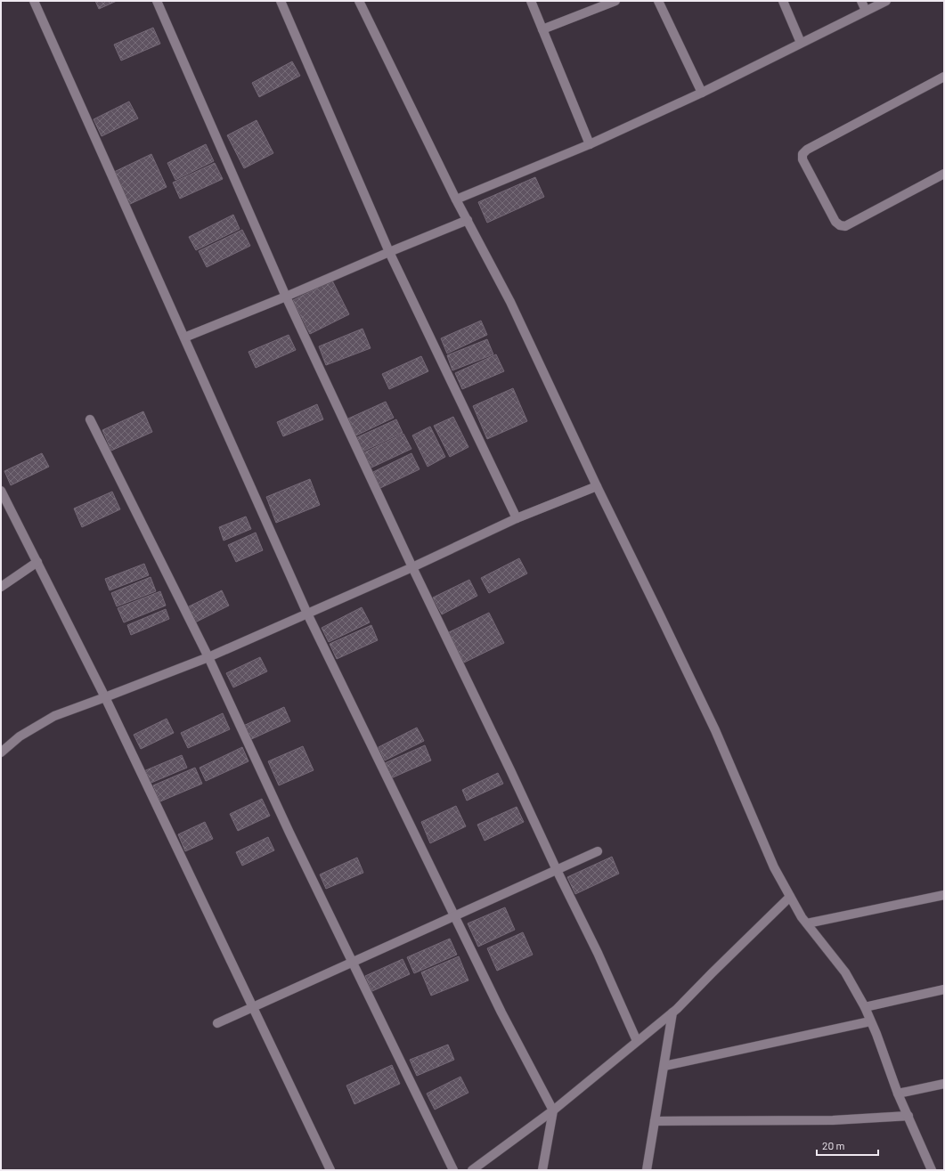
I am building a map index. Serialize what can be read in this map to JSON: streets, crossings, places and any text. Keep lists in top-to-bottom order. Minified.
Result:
{"scale_bar":"20 m"}
